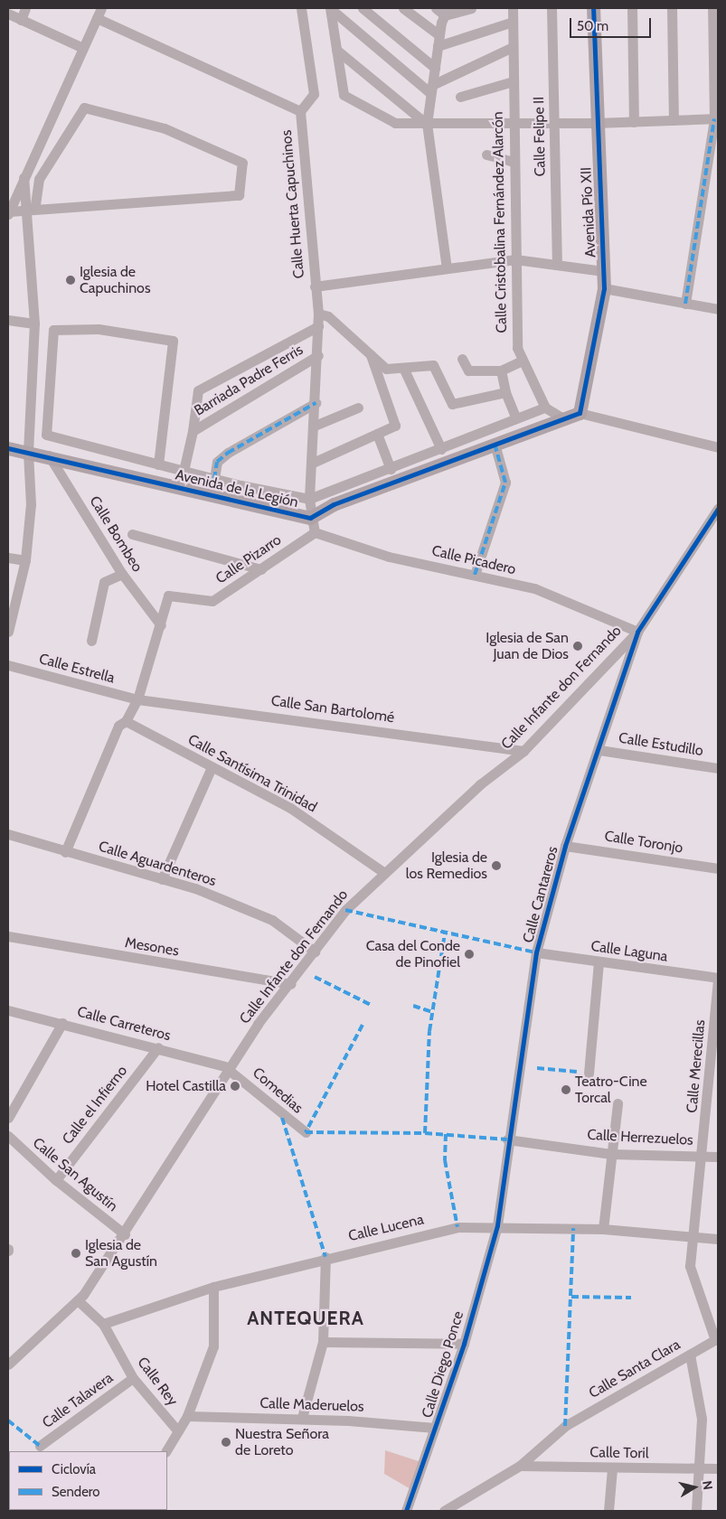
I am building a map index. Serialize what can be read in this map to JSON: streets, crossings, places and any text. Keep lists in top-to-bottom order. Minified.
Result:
{"streets":{"main road":["Avenida Pío XII","Avenida de la Legión"],"street":["Calle Felipe II","Calle Huerta Capuchinos","Calle Cristobalina Fernández Alarcón","Barriada Padre Ferris","Calle Bombeo","Calle Pizarro","Calle Picadero","Calle Estrella","Calle Infante don Fernando","Calle San Bartolomé","Calle Estudillo","Calle Santísima Trinidad","Calle Toronjo","Calle Aguardenteros","Calle Cantareros","Mesones","Calle Laguna","Calle Carreteros","Calle Merecillas","Comedias","Calle el Infierno","Calle Herrezuelos","Calle San Agustín","Calle Lucena","Calle Diego Ponce","Calle Santa Clara","Calle Rey","Calle Talavera","Calle Maderuelos","Calle Toril"]},"crossings":[["Calle Huerta Capuchinos","Barriada Padre Ferris"],["Avenida Pío XII","Avenida de la Legión"],["Calle Cristobalina Fernández Alarcón","Avenida de la Legión"],["Barriada Padre Ferris","Avenida de la Legión"],["Avenida de la Legión","Calle Bombeo"],["Calle Bombeo","Calle Pizarro"],["Calle Pizarro","Calle Picadero"],["Calle Pizarro","Calle Estrella"],["Calle Pizarro","Calle San Bartolomé"],["Calle Pizarro","Calle Santísima Trinidad"],["Calle Pizarro","Calle Aguardenteros"],["Calle Picadero","Calle Infante don Fernando"],["Calle Picadero","Calle Cantareros"],["Calle Estrella","Calle San Bartolomé"],["Calle Infante don Fernando","Calle San Bartolomé"],["Calle Infante don Fernando","Calle Santísima Trinidad"],["Calle Infante don Fernando","Calle Aguardenteros"],["Calle Infante don Fernando","Calle Cantareros"],["Calle Infante don Fernando","Mesones"],["Calle Infante don Fernando","Calle Carreteros"],["Calle Infante don Fernando","Comedias"],["Calle Infante don Fernando","Calle San Agustín"],["Calle Estudillo","Calle Cantareros"],["Calle Toronjo","Calle Cantareros"],["Calle Cantareros","Calle Laguna"],["Calle Cantareros","Calle Herrezuelos"],["Calle Cantareros","Calle Lucena"],["Calle Cantareros","Calle Diego Ponce"],["Calle Laguna","Calle Merecillas"],["Calle Carreteros","Comedias"],["Calle Carreteros","Calle el Infierno"],["Calle Merecillas","Calle Herrezuelos"],["Calle Merecillas","Calle Lucena"],["Calle Merecillas","Calle Santa Clara"],["Calle el Infierno","Calle San Agustín"],["Calle Lucena","Calle Diego Ponce"],["Calle Lucena","Calle Rey"],["Calle Diego Ponce","Calle Maderuelos"],["Calle Santa Clara","Calle Toril"],["Calle Rey","Calle Talavera"]],"districts":["ANTEQUERA"],"places":["Iglesia de Capuchinos","Iglesia de San Juan de Dios","Iglesia de los Remedios","Casa del Conde de Pinofiel","Hotel Castilla","Teatro-Cine Torcal","Iglesia de San Agustín","Nuestra Señora de Loreto"],"legend":["Ciclovía","Sendero"],"scale_bar":"50 m","north":"right"}
